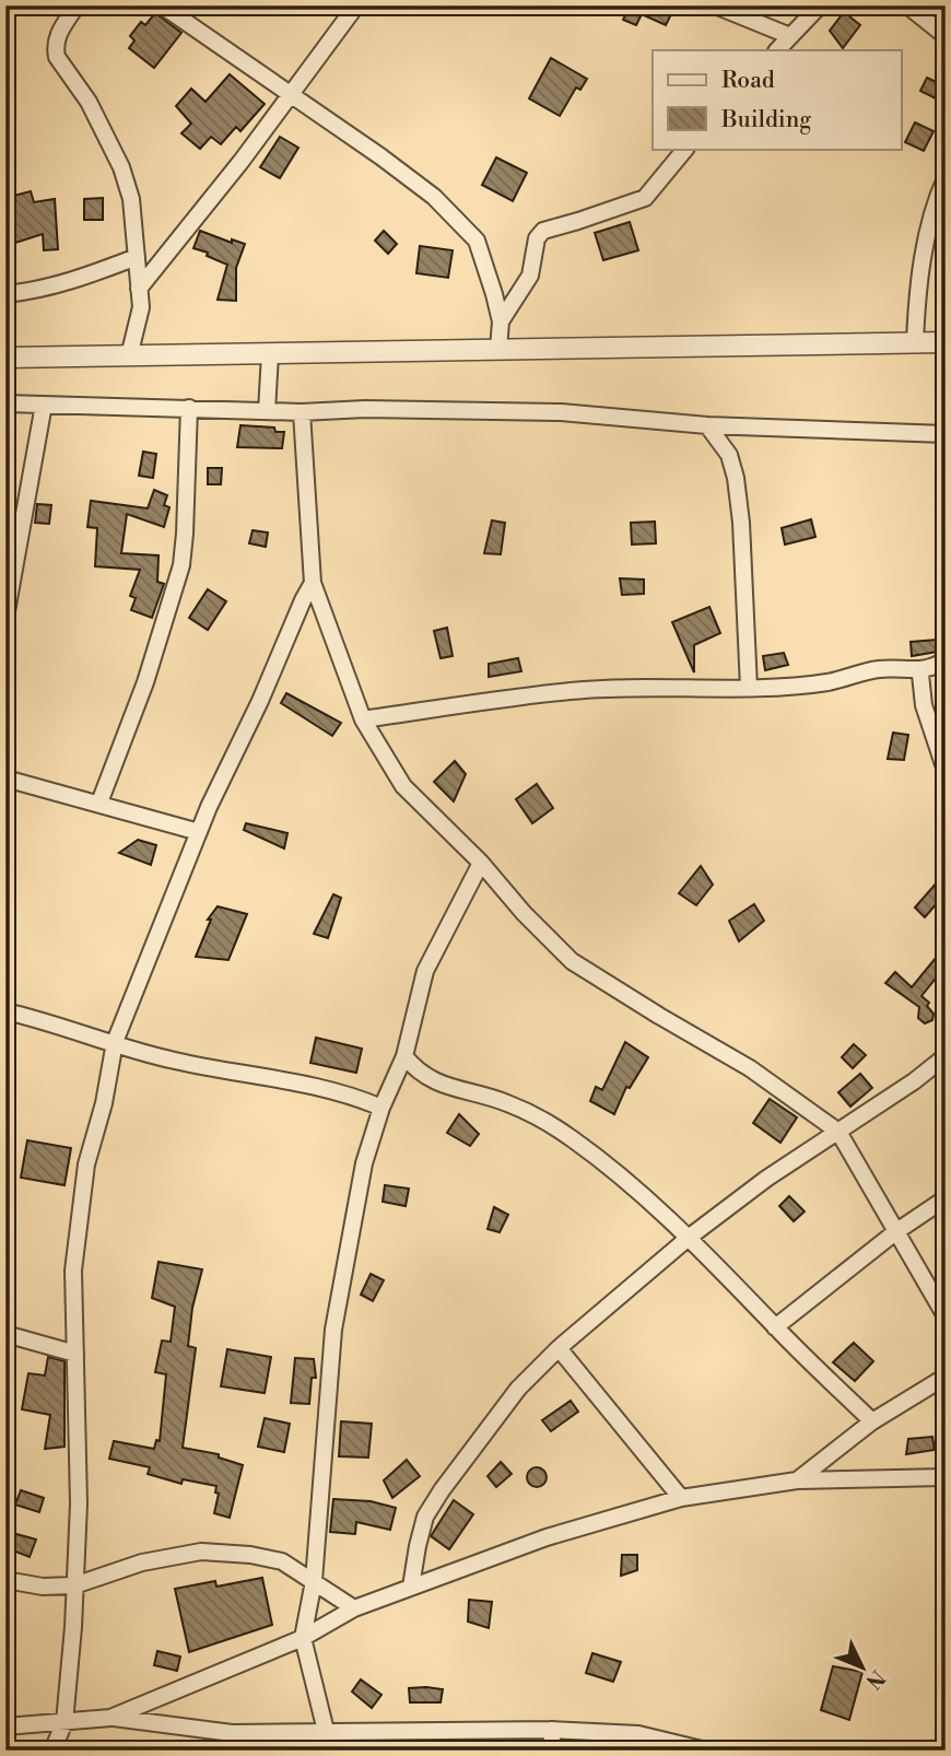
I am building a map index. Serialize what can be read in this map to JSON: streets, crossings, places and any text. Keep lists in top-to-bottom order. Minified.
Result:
{"legend":["Road","Building"],"north":"bottom right"}
